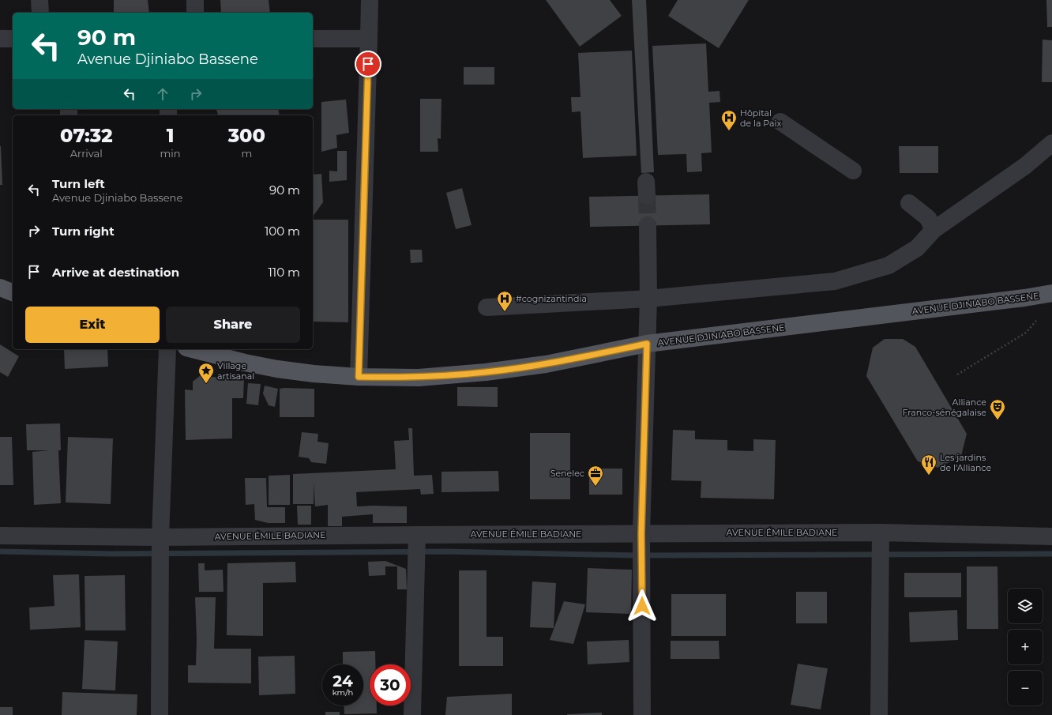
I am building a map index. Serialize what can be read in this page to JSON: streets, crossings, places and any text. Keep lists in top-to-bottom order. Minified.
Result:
{"streets":{"main road":["AVENUE DJINIABO BASSENE"],"street":["AVENUE ÉMILE BADIANE"]},"places":{"hospital":["Hôpital de la Paix","#cognizantindia"],"place":["Village artisanal"],"theatre":["Alliance Franco-sénégalaise"],"restaurant":["Les jardins de l'Alliance"],"office":["Senelec"]},"page":{"turn":["90 m","Avenue Djiniabo Bassene"],"eta":["07:32","Arrival","1","min","300","m"],"list":[{"name":"Turn left","note":"Avenue Djiniabo Bassene","value":"90 m"},{"name":"Turn right","value":"100 m"},{"name":"Arrive at destination","value":"110 m"}],"buttons":["Exit","Share"],"map_buttons":["+","−"],"speed":"24 km/h","limit":"30"}}
